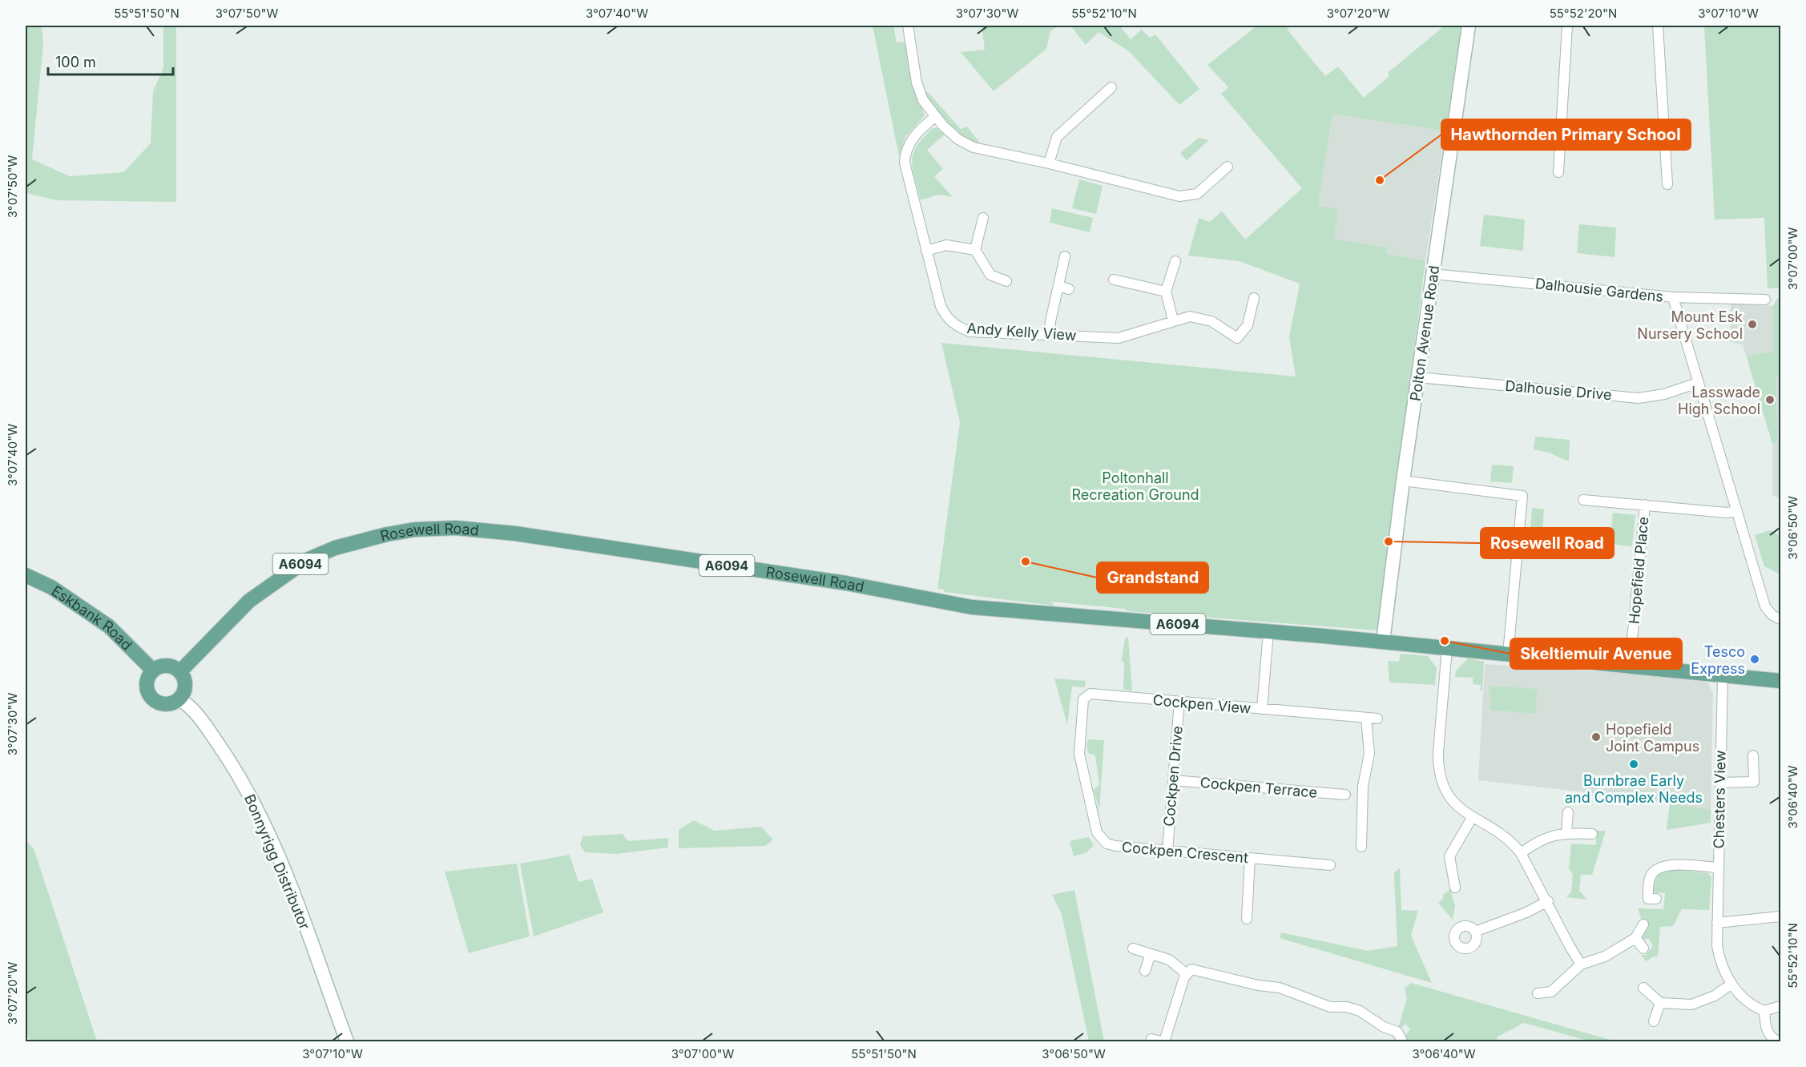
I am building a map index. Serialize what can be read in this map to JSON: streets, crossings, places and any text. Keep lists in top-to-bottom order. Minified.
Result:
{"streets":{"main road":["Rosewell Road","A6094","Eskbank Road"],"street":["Dalhousie Gardens","Andy Kelly View","Polton Avenue Road","Dalhousie Drive","Hopefield Place","Cockpen View","Cockpen Drive","Cockpen Terrace","Chesters View","Cockpen Crescent","Bonnyrigg Distributor"]},"crossings":[["Dalhousie Gardens","Polton Avenue Road"],["Polton Avenue Road","Dalhousie Drive"],["Polton Avenue Road","Rosewell Road"],["Polton Avenue Road","A6094"],["Rosewell Road","A6094"],["Rosewell Road","Eskbank Road"],["Rosewell Road","Bonnyrigg Distributor"],["A6094","Hopefield Place"],["A6094","Chesters View"],["Eskbank Road","Bonnyrigg Distributor"],["Cockpen View","Cockpen Drive"],["Cockpen View","Cockpen Crescent"],["Cockpen Drive","Cockpen Terrace"],["Cockpen Drive","Cockpen Crescent"]],"parks":["Poltonhall Recreation Ground"],"places":["Hawthornden Primary School","Mount Esk Nursery School","Lasswade High School","Rosewell Road","Grandstand","Skeltiemuir Avenue","Tesco Express","Hopefield Joint Campus","Burnbrae Early and Complex Needs"],"scale_bar":"100 m","coordinates":["55°51'50\"N","3°07'50\"W","3°07'40\"W","3°07'30\"W","55°52'10\"N","3°07'20\"W","55°52'20\"N","3°07'10\"W","3°07'00\"W","3°06'50\"W","3°06'40\"W"]}
